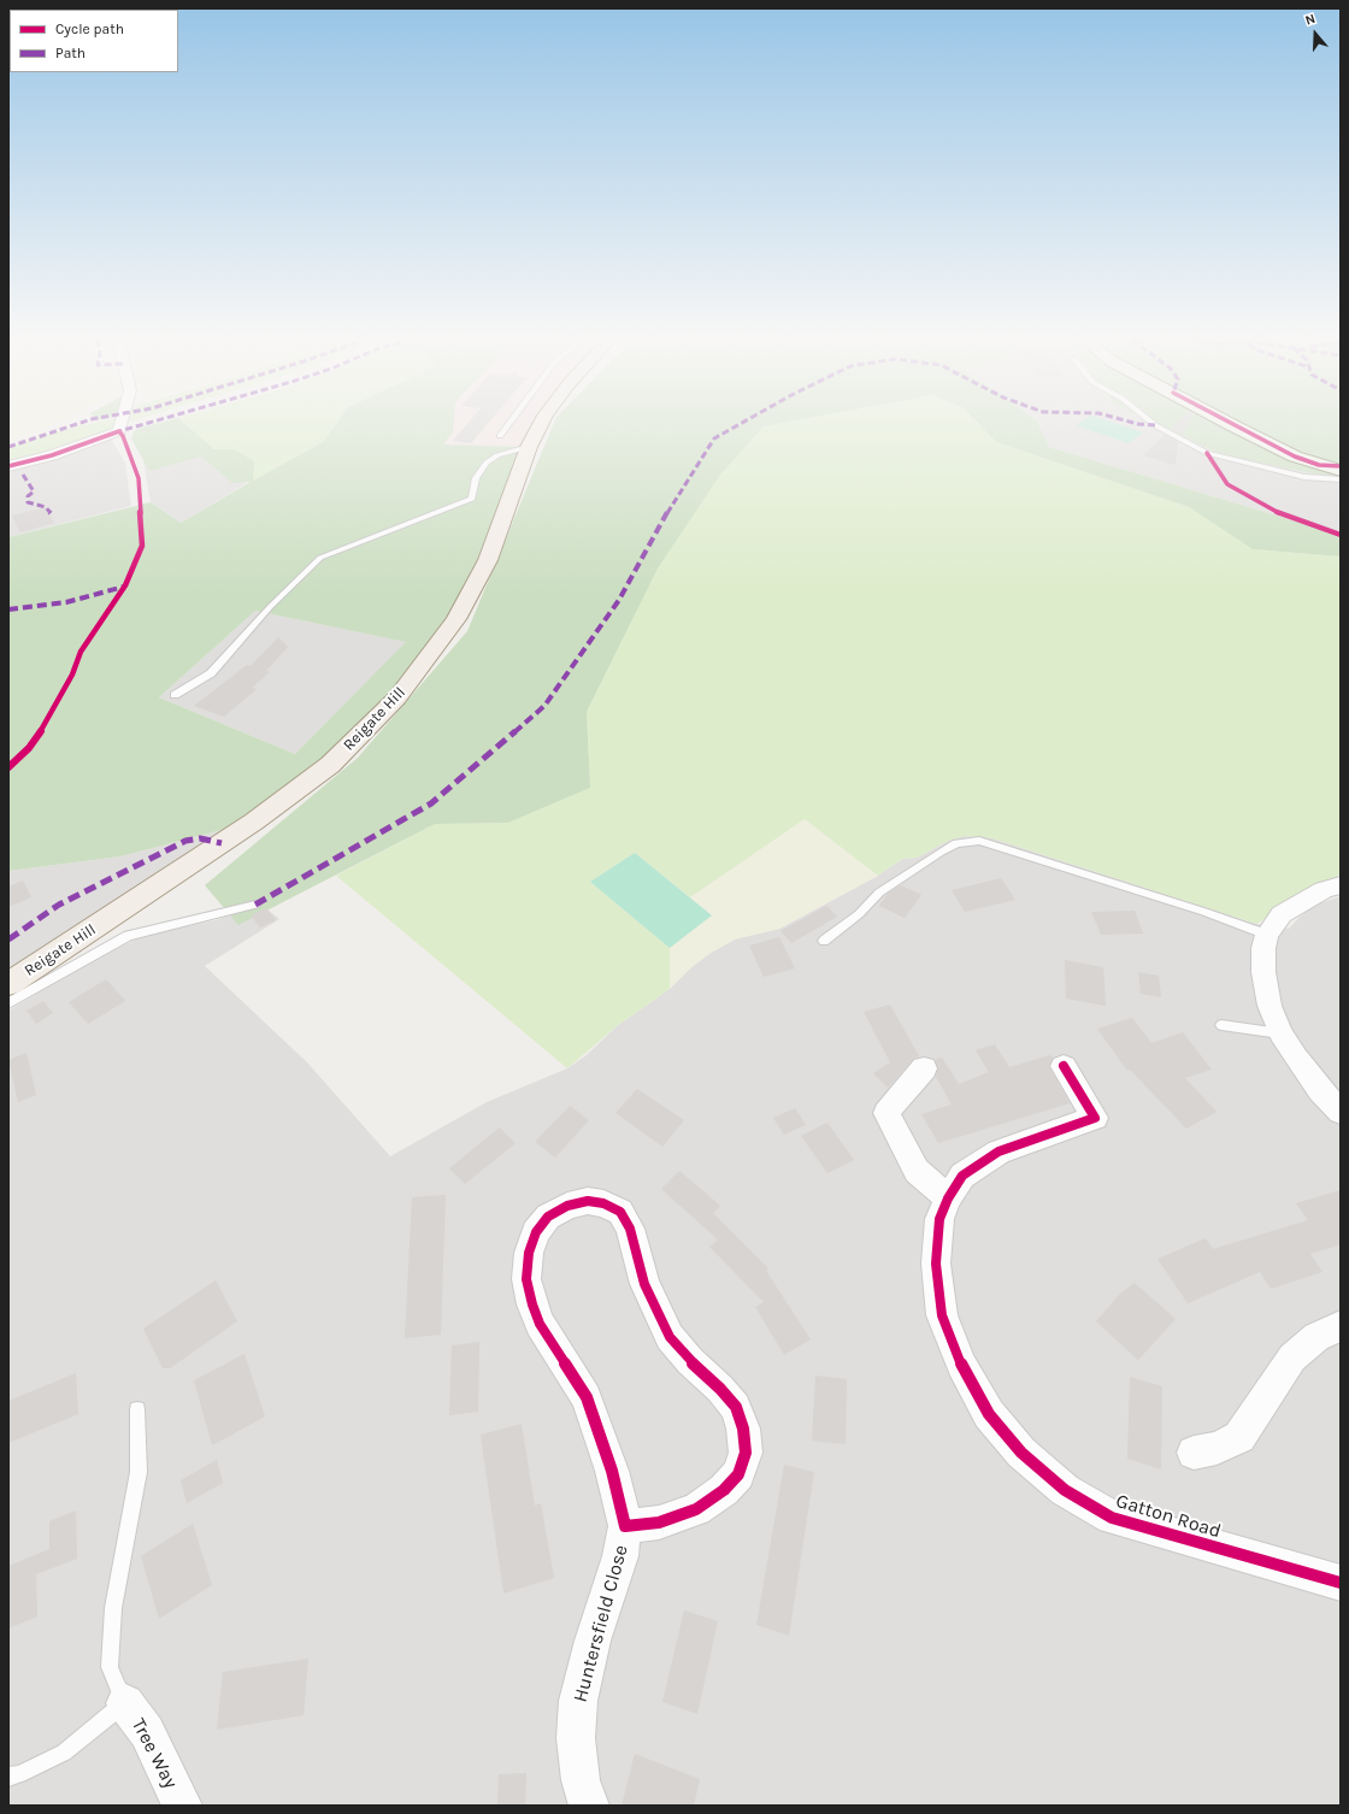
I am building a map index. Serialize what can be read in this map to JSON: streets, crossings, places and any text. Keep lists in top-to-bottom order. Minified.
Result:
{"streets":{"main road":["Reigate Hill"],"street":["Gatton Road","Huntersfield Close","Tree Way"]},"legend":["Cycle path","Path"],"north":"top"}
